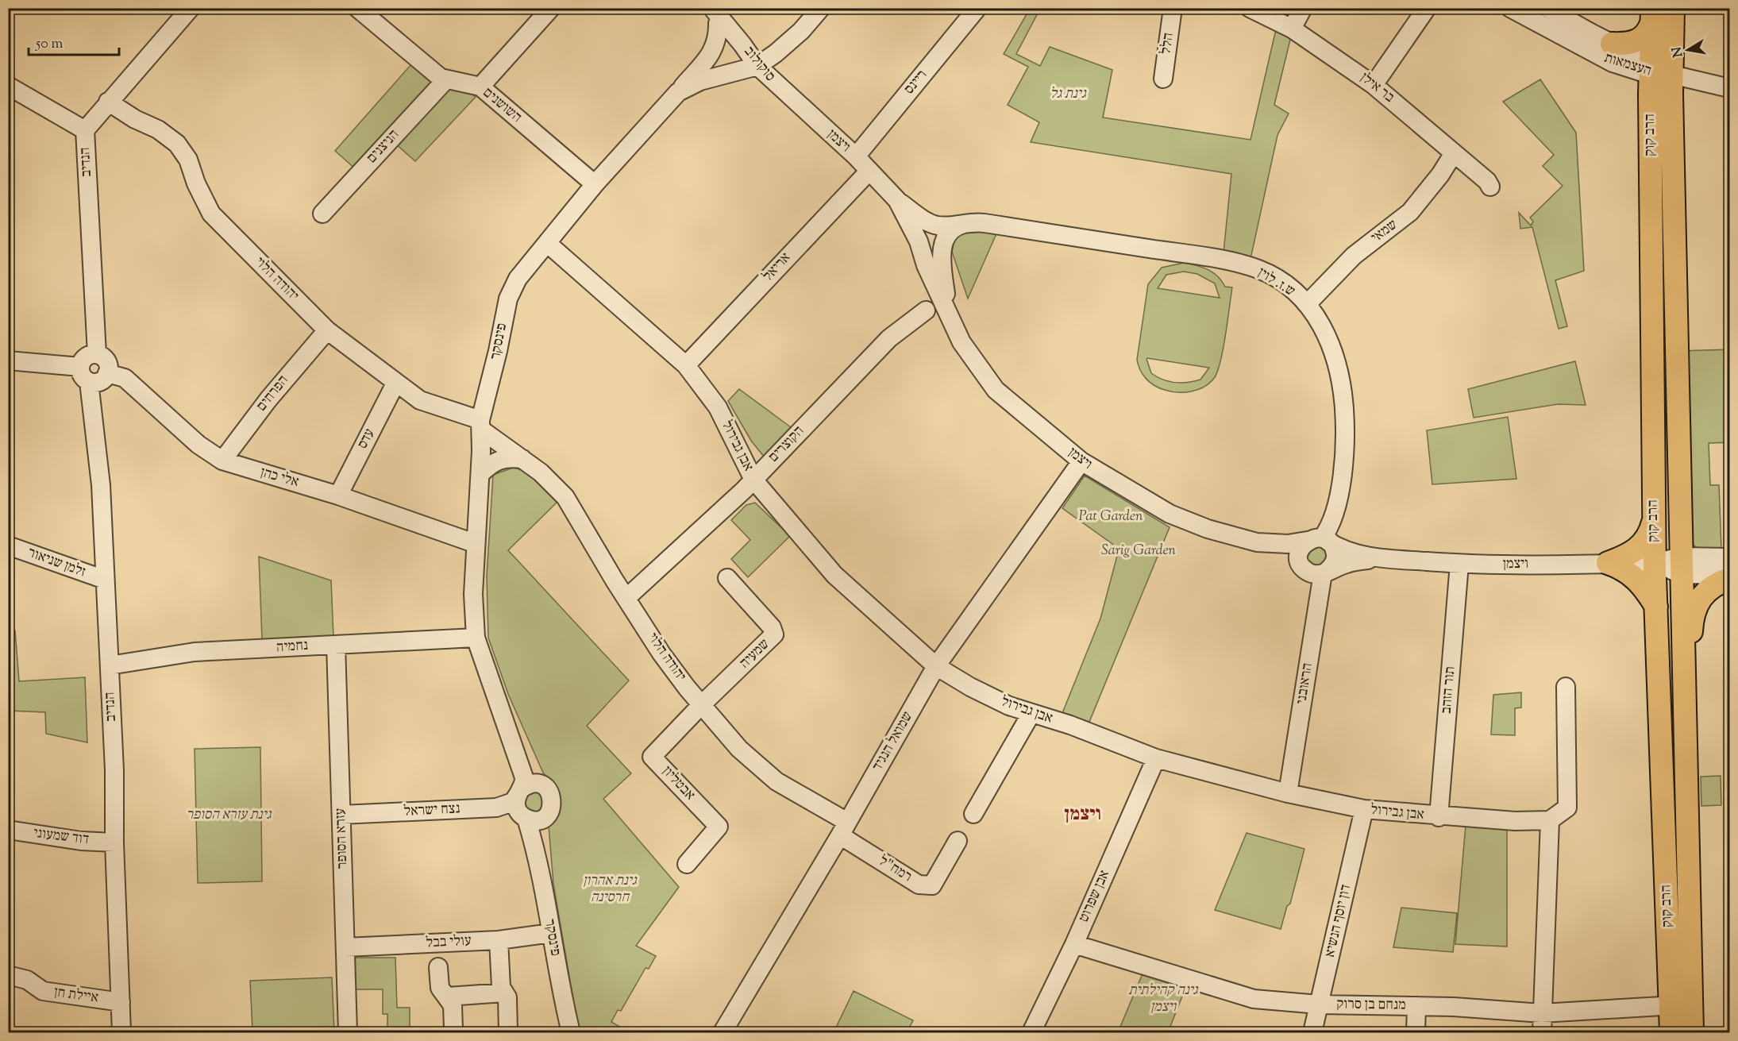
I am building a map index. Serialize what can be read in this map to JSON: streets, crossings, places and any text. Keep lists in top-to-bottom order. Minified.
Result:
{"streets":{"main road":["הרב קוק"],"street":["הלל","סוקולוב","העצמאות","ריינס","בר אילן","השושנים","ויצמן","הניצנים","הנדיב","שמאי","אריאל","יהודה הלוי","ש.ז. לוין","פינסקר","הפרחים","עדס","הקוצרים","אבן גבירול","אלי כהן","זלמן שניאור","נחמיה","שמעיה","הראובני","תור הזהב","שמואל הנגיד","אבטליון","נצח ישראל","דוד שמעוני","עזרא הסופר","רמח\"ל","אבן שפרוט","דון יוסף הנשיא","עולי בבל","איילת חן","מנחם בן סרוק"]},"crossings":[["סוקולוב","ויצמן"],["סוקולוב","פינסקר"],["העצמאות","הרב קוק"],["ריינס","ויצמן"],["בר אילן","שמאי"],["השושנים","הניצנים"],["השושנים","פינסקר"],["הרב קוק","ויצמן"],["הרב קוק","מנחם בן סרוק"],["ויצמן","אריאל"],["ויצמן","ש.ז. לוין"],["ויצמן","הראובני"],["ויצמן","תור הזהב"],["ויצמן","שמואל הנגיד"],["הנדיב","יהודה הלוי"],["הנדיב","אלי כהן"],["הנדיב","זלמן שניאור"],["הנדיב","נחמיה"],["הנדיב","דוד שמעוני"],["הנדיב","איילת חן"],["שמאי","ש.ז. לוין"],["אריאל","אבן גבירול"],["יהודה הלוי","פינסקר"],["יהודה הלוי","הפרחים"],["יהודה הלוי","עדס"],["יהודה הלוי","הקוצרים"],["יהודה הלוי","שמעיה"],["יהודה הלוי","שמואל הנגיד"],["יהודה הלוי","אבטליון"],["יהודה הלוי","רמח\"ל"],["ש.ז. לוין","הראובני"],["פינסקר","אבן גבירול"],["פינסקר","אלי כהן"],["פינסקר","נחמיה"],["פינסקר","נצח ישראל"],["פינסקר","עולי בבל"],["הפרחים","אלי כהן"],["עדס","אלי כהן"],["הקוצרים","אבן גבירול"],["אבן גבירול","הראובני"],["אבן גבירול","תור הזהב"],["אבן גבירול","שמואל הנגיד"],["אבן גבירול","אבן שפרוט"],["אבן גבירול","דון יוסף הנשיא"],["נחמיה","עזרא הסופר"],["שמעיה","אבטליון"],["שמואל הנגיד","רמח\"ל"],["נצח ישראל","עזרא הסופר"],["עזרא הסופר","עולי בבל"],["אבן שפרוט","מנחם בן סרוק"],["דון יוסף הנשיא","מנחם בן סרוק"]],"districts":["ויצמן"],"parks":["גינת גל","Pat Garden","Sarig Garden","גינת עזרא הסופר","גינת אהרון חרסינה","גינה קהילתית ויצמן"],"scale_bar":"50 m","north":"left"}
